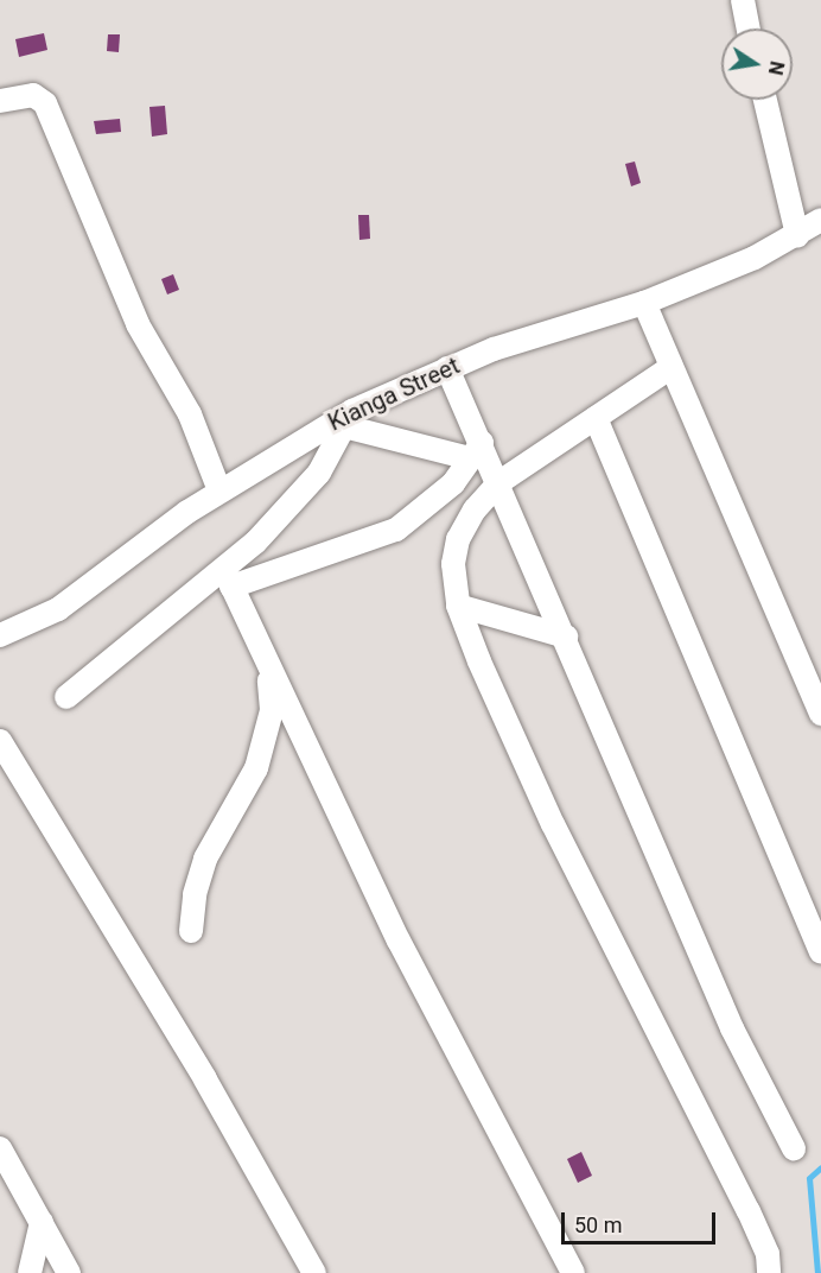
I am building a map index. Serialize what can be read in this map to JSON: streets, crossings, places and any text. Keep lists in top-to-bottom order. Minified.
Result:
{"streets":{"street":["Kianga Street"]},"scale_bar":"50 m","north":"right"}
